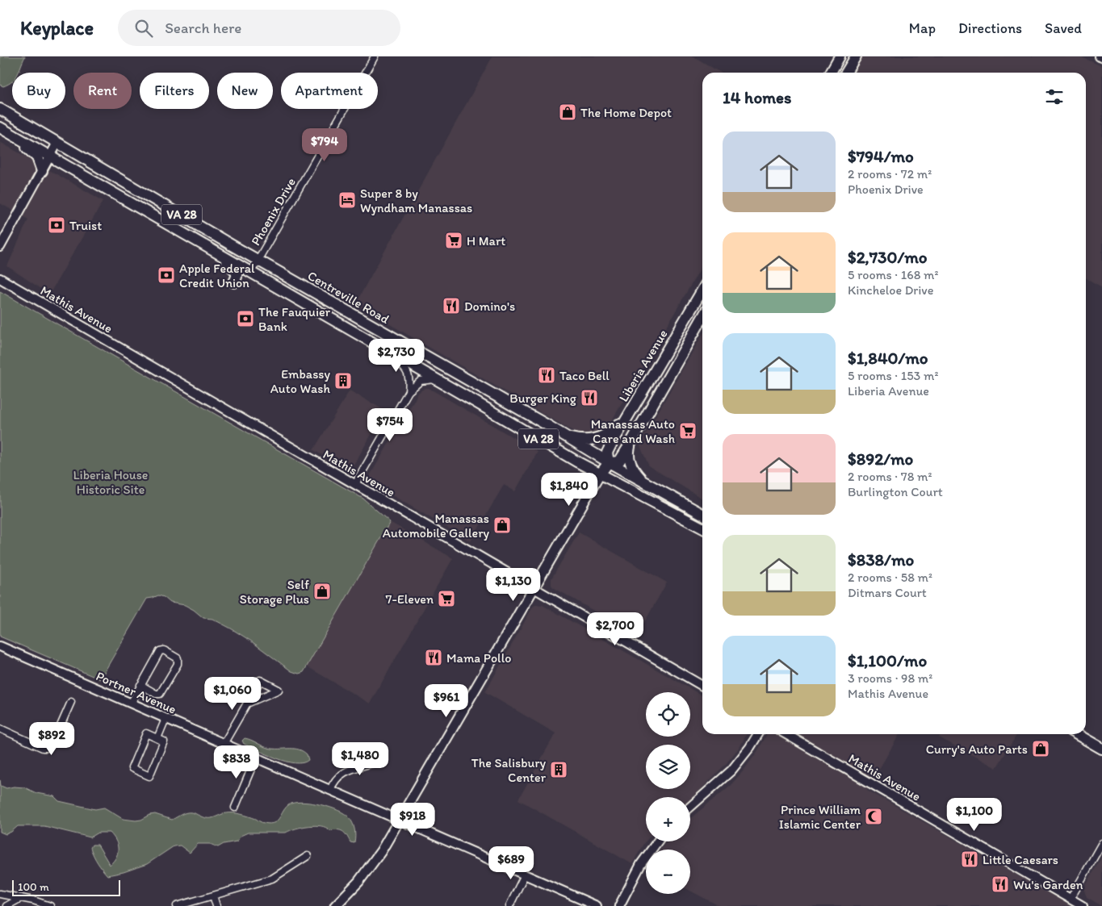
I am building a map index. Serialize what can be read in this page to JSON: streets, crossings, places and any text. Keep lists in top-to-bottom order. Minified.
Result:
{"streets":{"highway":["VA 28","Centreville Road","Liberia Avenue"],"street":["Phoenix Drive","Mathis Avenue","Portner Avenue"]},"crossings":[["Phoenix Drive","VA 28"],["Phoenix Drive","Centreville Road"],["VA 28","Liberia Avenue"],["Centreville Road","Liberia Avenue"],["Mathis Avenue","Liberia Avenue"],["Liberia Avenue","Portner Avenue"]],"parks":["Liberia House Historic Site"],"places":{"shop":["The Home Depot","Manassas Automobile Gallery","Self Storage Plus","Curry's Auto Parts"],"hotel":["Super 8 by Wyndham Manassas"],"bank":["Truist","Apple Federal Credit Union","The Fauquier Bank"],"supermarket":["H Mart","Manassas Auto Care and Wash","7-Eleven"],"restaurant":["Domino's","Taco Bell","Burger King","Mama Pollo","Little Caesars","Wu's Garden"],"building":["Embassy Auto Wash","The Salisbury Center"],"mosque":["Prince William Islamic Center"]},"scale_bar":"100 m","page":{"header":"Keyplace","search":"Search here","nav":["Map","Directions","Saved"],"chip":["Buy","Rent","Filters","New","Apartment"],"heading":"14 homes","list":[{"name":"$794/mo","note":"2 rooms · 72 m² · Phoenix Drive"},{"name":"$2,730/mo","note":"5 rooms · 168 m² · Kincheloe Drive"},{"name":"$1,840/mo","note":"5 rooms · 153 m² · Liberia Avenue"},{"name":"$892/mo","note":"2 rooms · 78 m² · Burlington Court"},{"name":"$838/mo","note":"2 rooms · 58 m² · Ditmars Court"},{"name":"$1,100/mo","note":"3 rooms · 98 m² · Mathis Avenue"}],"price":["$794","$2,730","$754","$1,840","$1,130","$2,700","$1,060","$961","$892","$1,480","$838","$1,100","$918","$689"],"map_buttons":["+","−"],"scale":"100 m"}}
